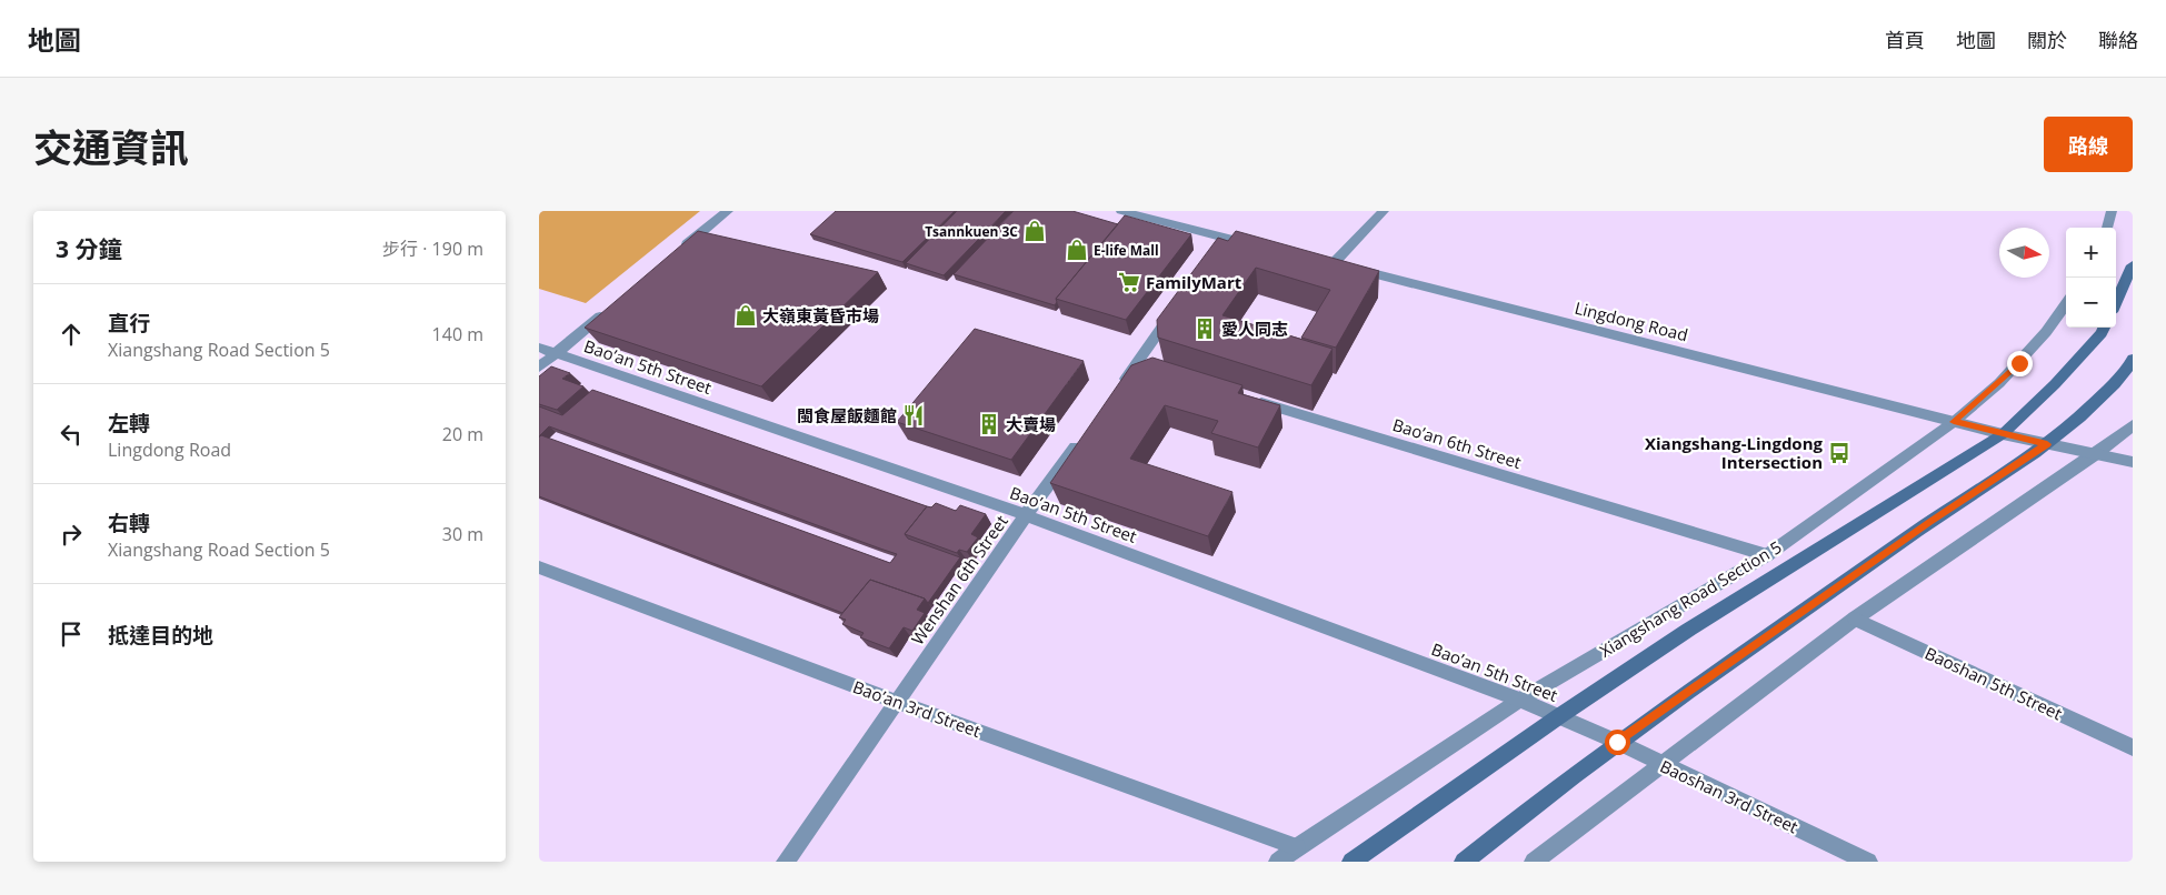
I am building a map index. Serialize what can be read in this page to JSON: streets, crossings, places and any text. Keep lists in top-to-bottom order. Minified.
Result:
{"streets":{"main road":["Xiangshang Road Section 5"],"street":["Lingdong Road","Bao’an 5th Street","Bao’an 6th Street","Wenshan 6th Street","Baoshan 5th Street","Bao’an 3rd Street","Baoshan 3rd Street"]},"crossings":[["Lingdong Road","Xiangshang Road Section 5"],["Bao’an 5th Street","Wenshan 6th Street"],["Bao’an 5th Street","Xiangshang Road Section 5"],["Bao’an 5th Street","Baoshan 3rd Street"],["Bao’an 6th Street","Xiangshang Road Section 5"],["Wenshan 6th Street","Bao’an 3rd Street"],["Xiangshang Road Section 5","Bao’an 3rd Street"]],"places":{"shop":["Tsannkuen 3C","E-life Mall","大嶺東黃昏市場"],"supermarket":["FamilyMart"],"building":["愛人同志","大賣場"],"restaurant":["閩食屋飯麵館"],"bus stop":["Xiangshang-Lingdong Intersection"]},"north":"right","page":{"header":"地圖","nav":["首頁","地圖","關於","聯絡"],"title":"交通資訊","buttons":"路線","heading":["3 分鐘","步行 · 190 m"],"map_buttons":["+","−"],"list":[["直行","Xiangshang Road Section 5","140 m"],["左轉","Lingdong Road","20 m"],["右轉","Xiangshang Road Section 5","30 m"],"抵達目的地"]}}
